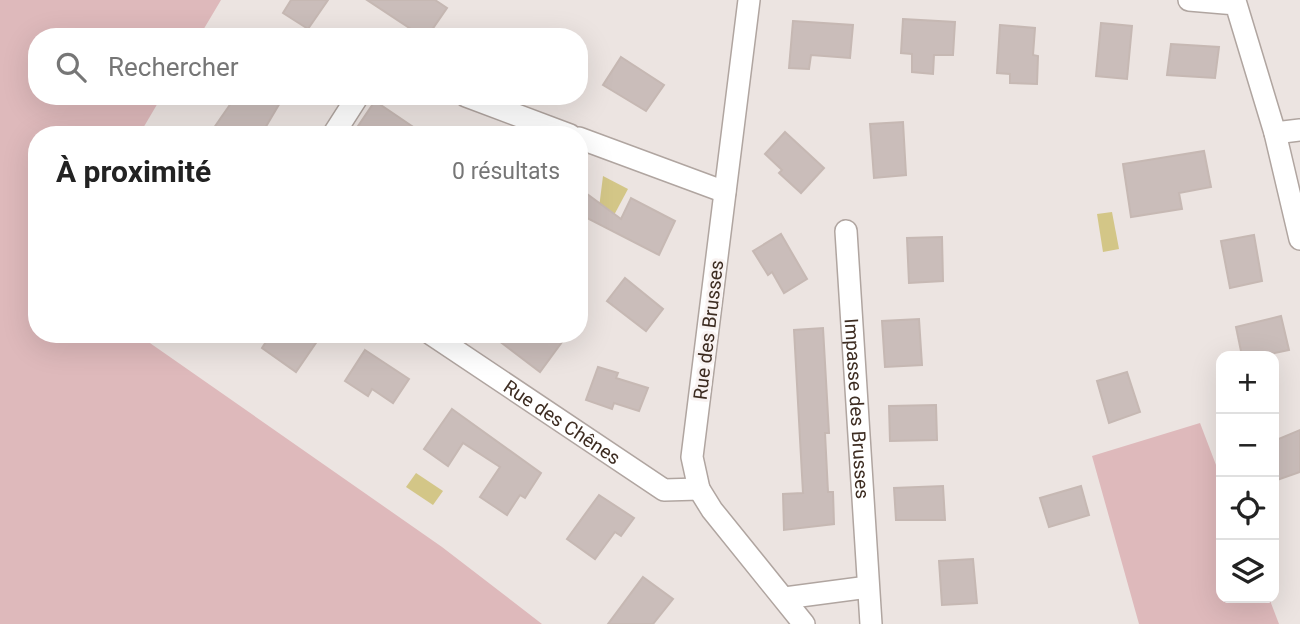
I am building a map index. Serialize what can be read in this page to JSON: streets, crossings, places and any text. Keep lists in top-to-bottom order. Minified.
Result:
{"streets":{"street":["Rue des Brusses","Impasse des Brusses","Rue des Chênes"]},"crossings":[["Rue des Brusses","Rue des Chênes"]],"page":{"search":"Rechercher","heading":["À proximité","0 résultats"],"map_buttons":["+","−"]}}
